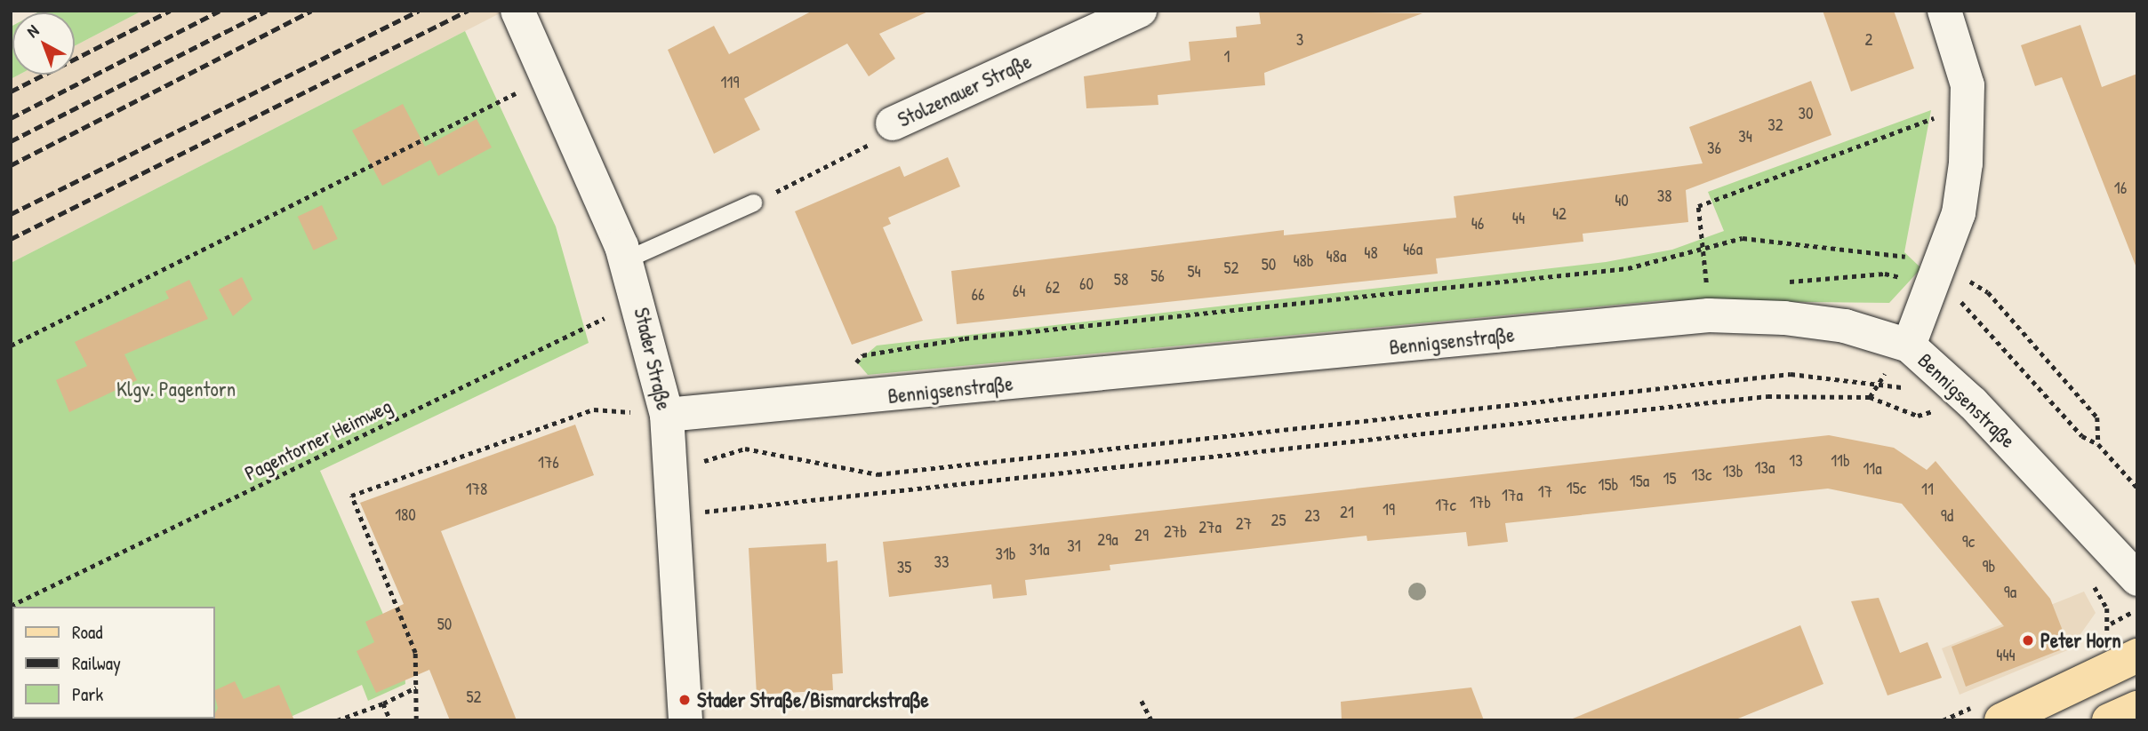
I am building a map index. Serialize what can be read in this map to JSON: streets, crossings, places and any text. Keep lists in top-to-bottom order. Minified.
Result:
{"streets":{"street":["Stolzenauer Straße","Bennigsenstraße","Stader Straße"],"path":["Pagentorner Heimweg"]},"crossings":[["Bennigsenstraße","Stader Straße"],["Stader Straße","Pagentorner Heimweg"]],"parks":["Klgv. Pagentorn"],"places":["Peter Horn","Stader Straße/Bismarckstraße"],"house_numbers":["3","2","1","119","30","32","34","36","16","38","40","42","44","46","46a","48","48a","48b","50","52","54","56","58","60","62","64","66","13","11b","176","13a","11a","13b","13c","15","15a","15b","15c","178","11","17","17a","17b","17c","19","21","180","23","9d","25","27","27a","27b","29","29a","9c","31","31a","31b","33","9b","35","9a","50","444","52"],"legend":["Road","Railway","Park"],"north":"top left"}
